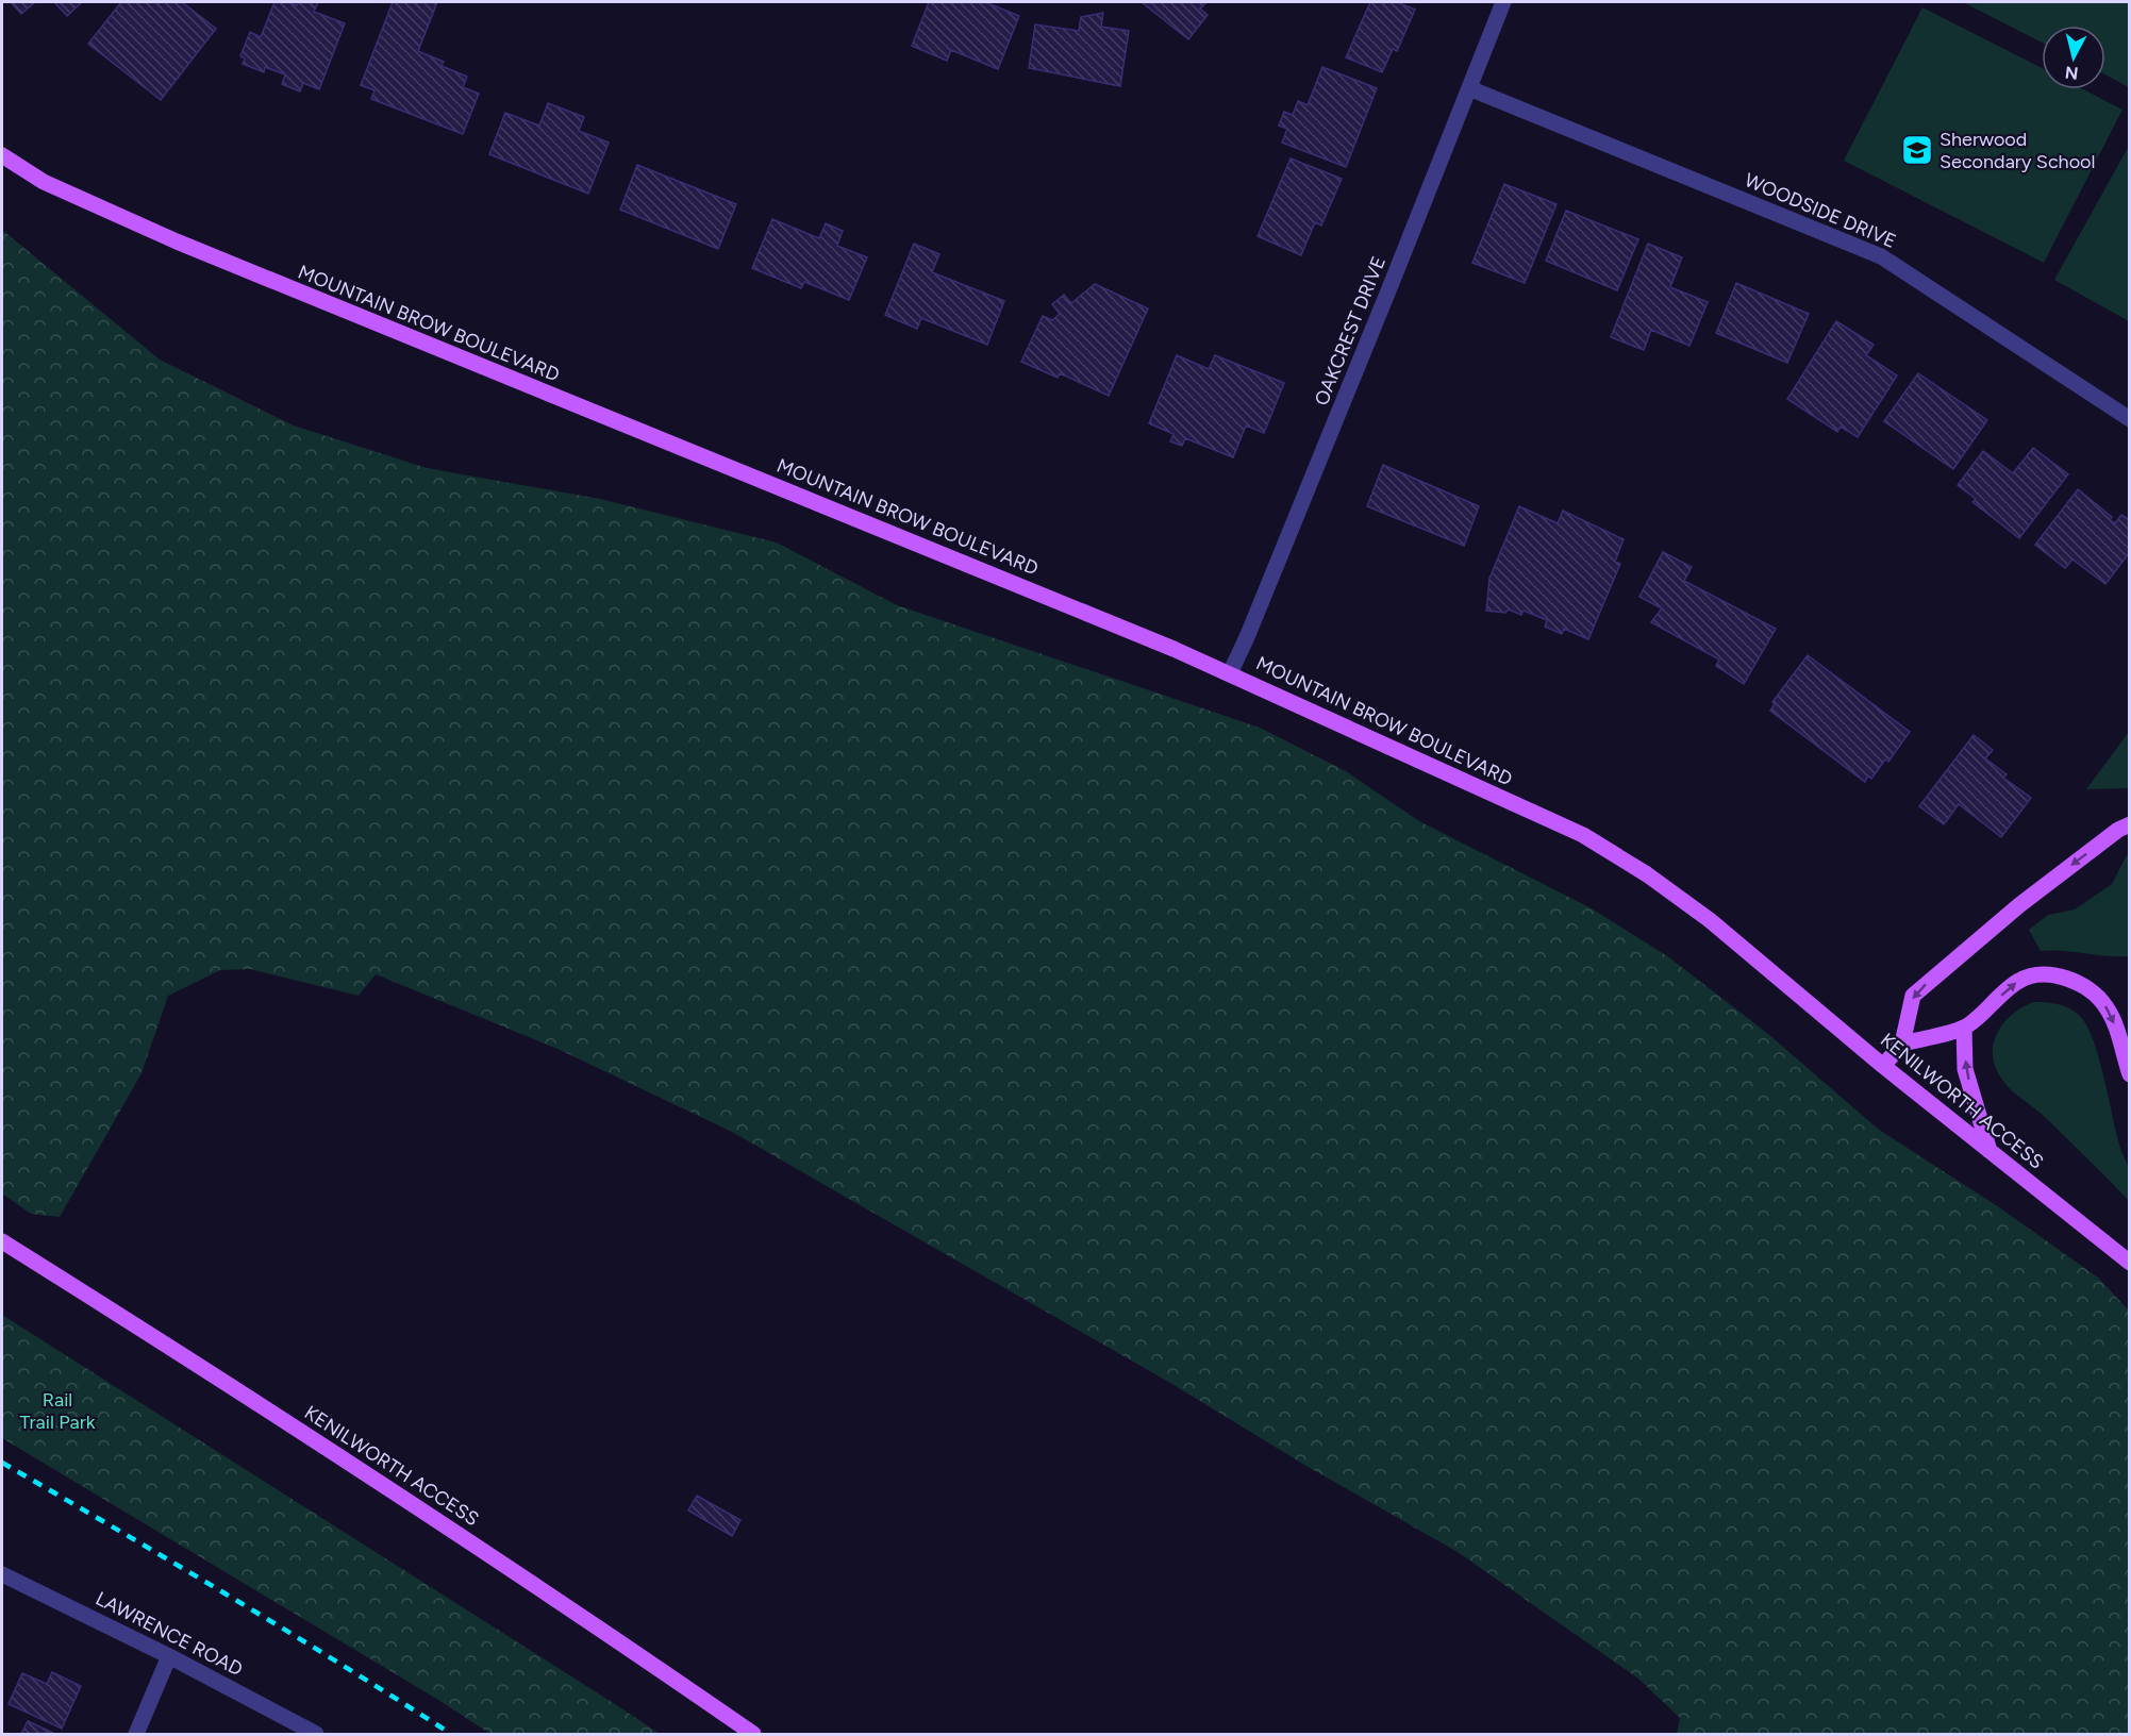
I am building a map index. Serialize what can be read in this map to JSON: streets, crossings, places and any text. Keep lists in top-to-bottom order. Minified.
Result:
{"streets":{"main road":["MOUNTAIN BROW BOULEVARD","KENILWORTH ACCESS"],"street":["WOODSIDE DRIVE","OAKCREST DRIVE","LAWRENCE ROAD"]},"crossings":[["WOODSIDE DRIVE","OAKCREST DRIVE"],["MOUNTAIN BROW BOULEVARD","OAKCREST DRIVE"],["MOUNTAIN BROW BOULEVARD","KENILWORTH ACCESS"]],"parks":["Rail Trail Park"],"places":{"school or university":["Sherwood Secondary School"]},"north":"bottom"}
